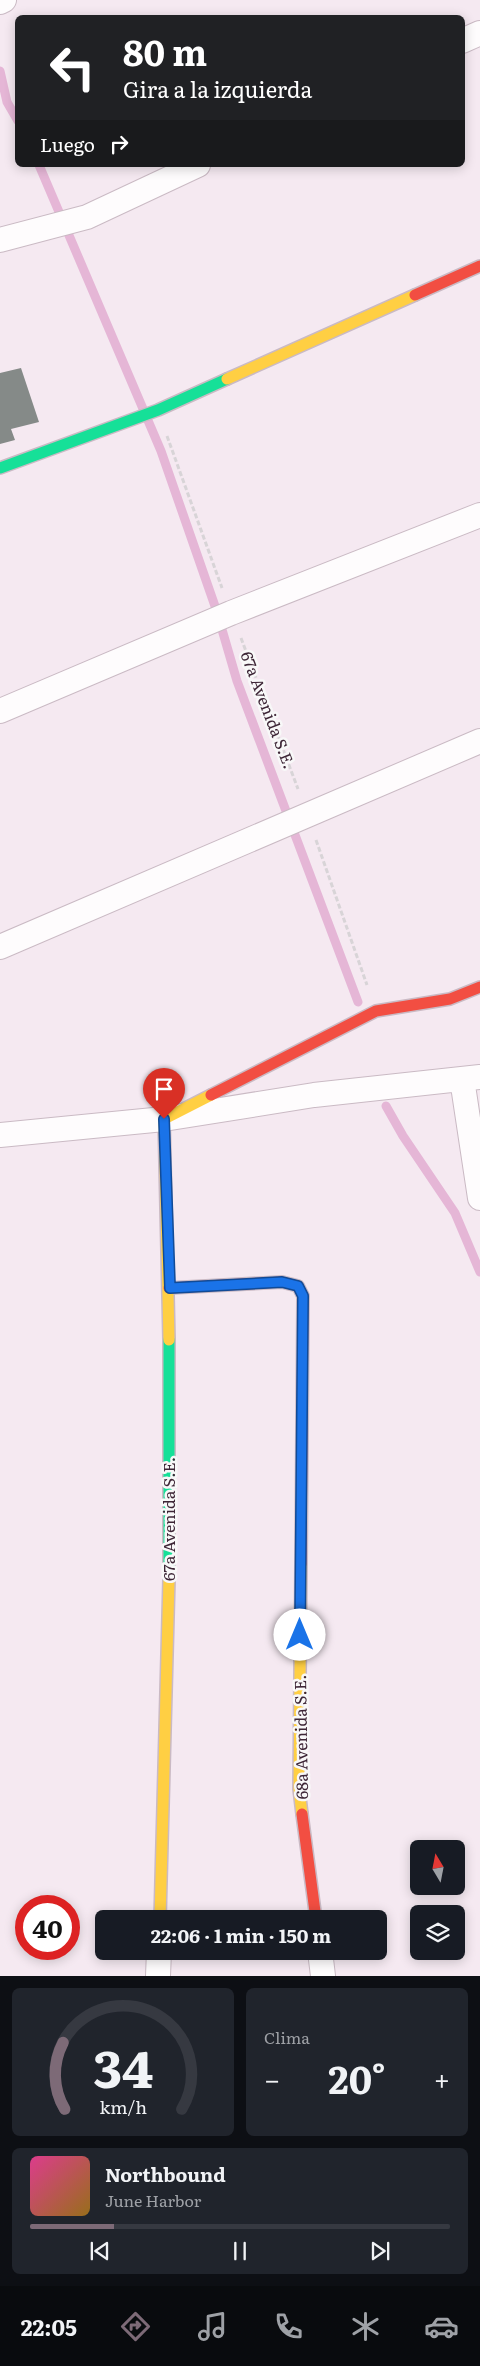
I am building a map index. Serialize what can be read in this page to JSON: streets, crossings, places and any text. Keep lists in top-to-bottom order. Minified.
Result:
{"streets":{"street":["67a Avenida S.E.","68a Avenida S.E."]},"crossings":[["67a Avenida S.E.","68a Avenida S.E."]],"north":"top","page":{"turn":["80 m","Gira a la izquierda"],"then":"Luego","limit":"40","trip":"22:06 · 1 min · 150 m","tile":"Clima","heat":["−","20°","+"],"song":["Northbound","June Harbor"],"tabs":"22:05","gauge":["34","km/h"]}}
